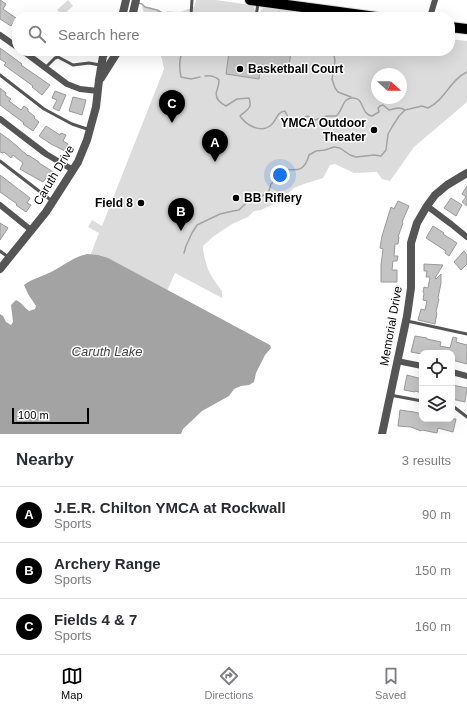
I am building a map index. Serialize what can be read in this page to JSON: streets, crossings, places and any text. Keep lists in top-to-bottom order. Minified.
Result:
{"streets":{"street":["Caruth Drive","Memorial Drive"]},"water":["Caruth Lake"],"places":["Basketball Court","YMCA Outdoor Theater","BB Riflery","Field 8"],"scale_bar":"100 m","north":"right","page":{"search":"Search here","pins":["C","A","B"],"scale":"100 m","heading":["Nearby","3 results"],"list":[{"mark":"A","name":"J.E.R. Chilton YMCA at Rockwall","note":"Sports","value":"90 m"},{"mark":"B","name":"Archery Range","note":"Sports","value":"150 m"},{"mark":"C","name":"Fields 4 & 7","note":"Sports","value":"160 m"}],"nav":["Map","Directions","Saved"]}}
